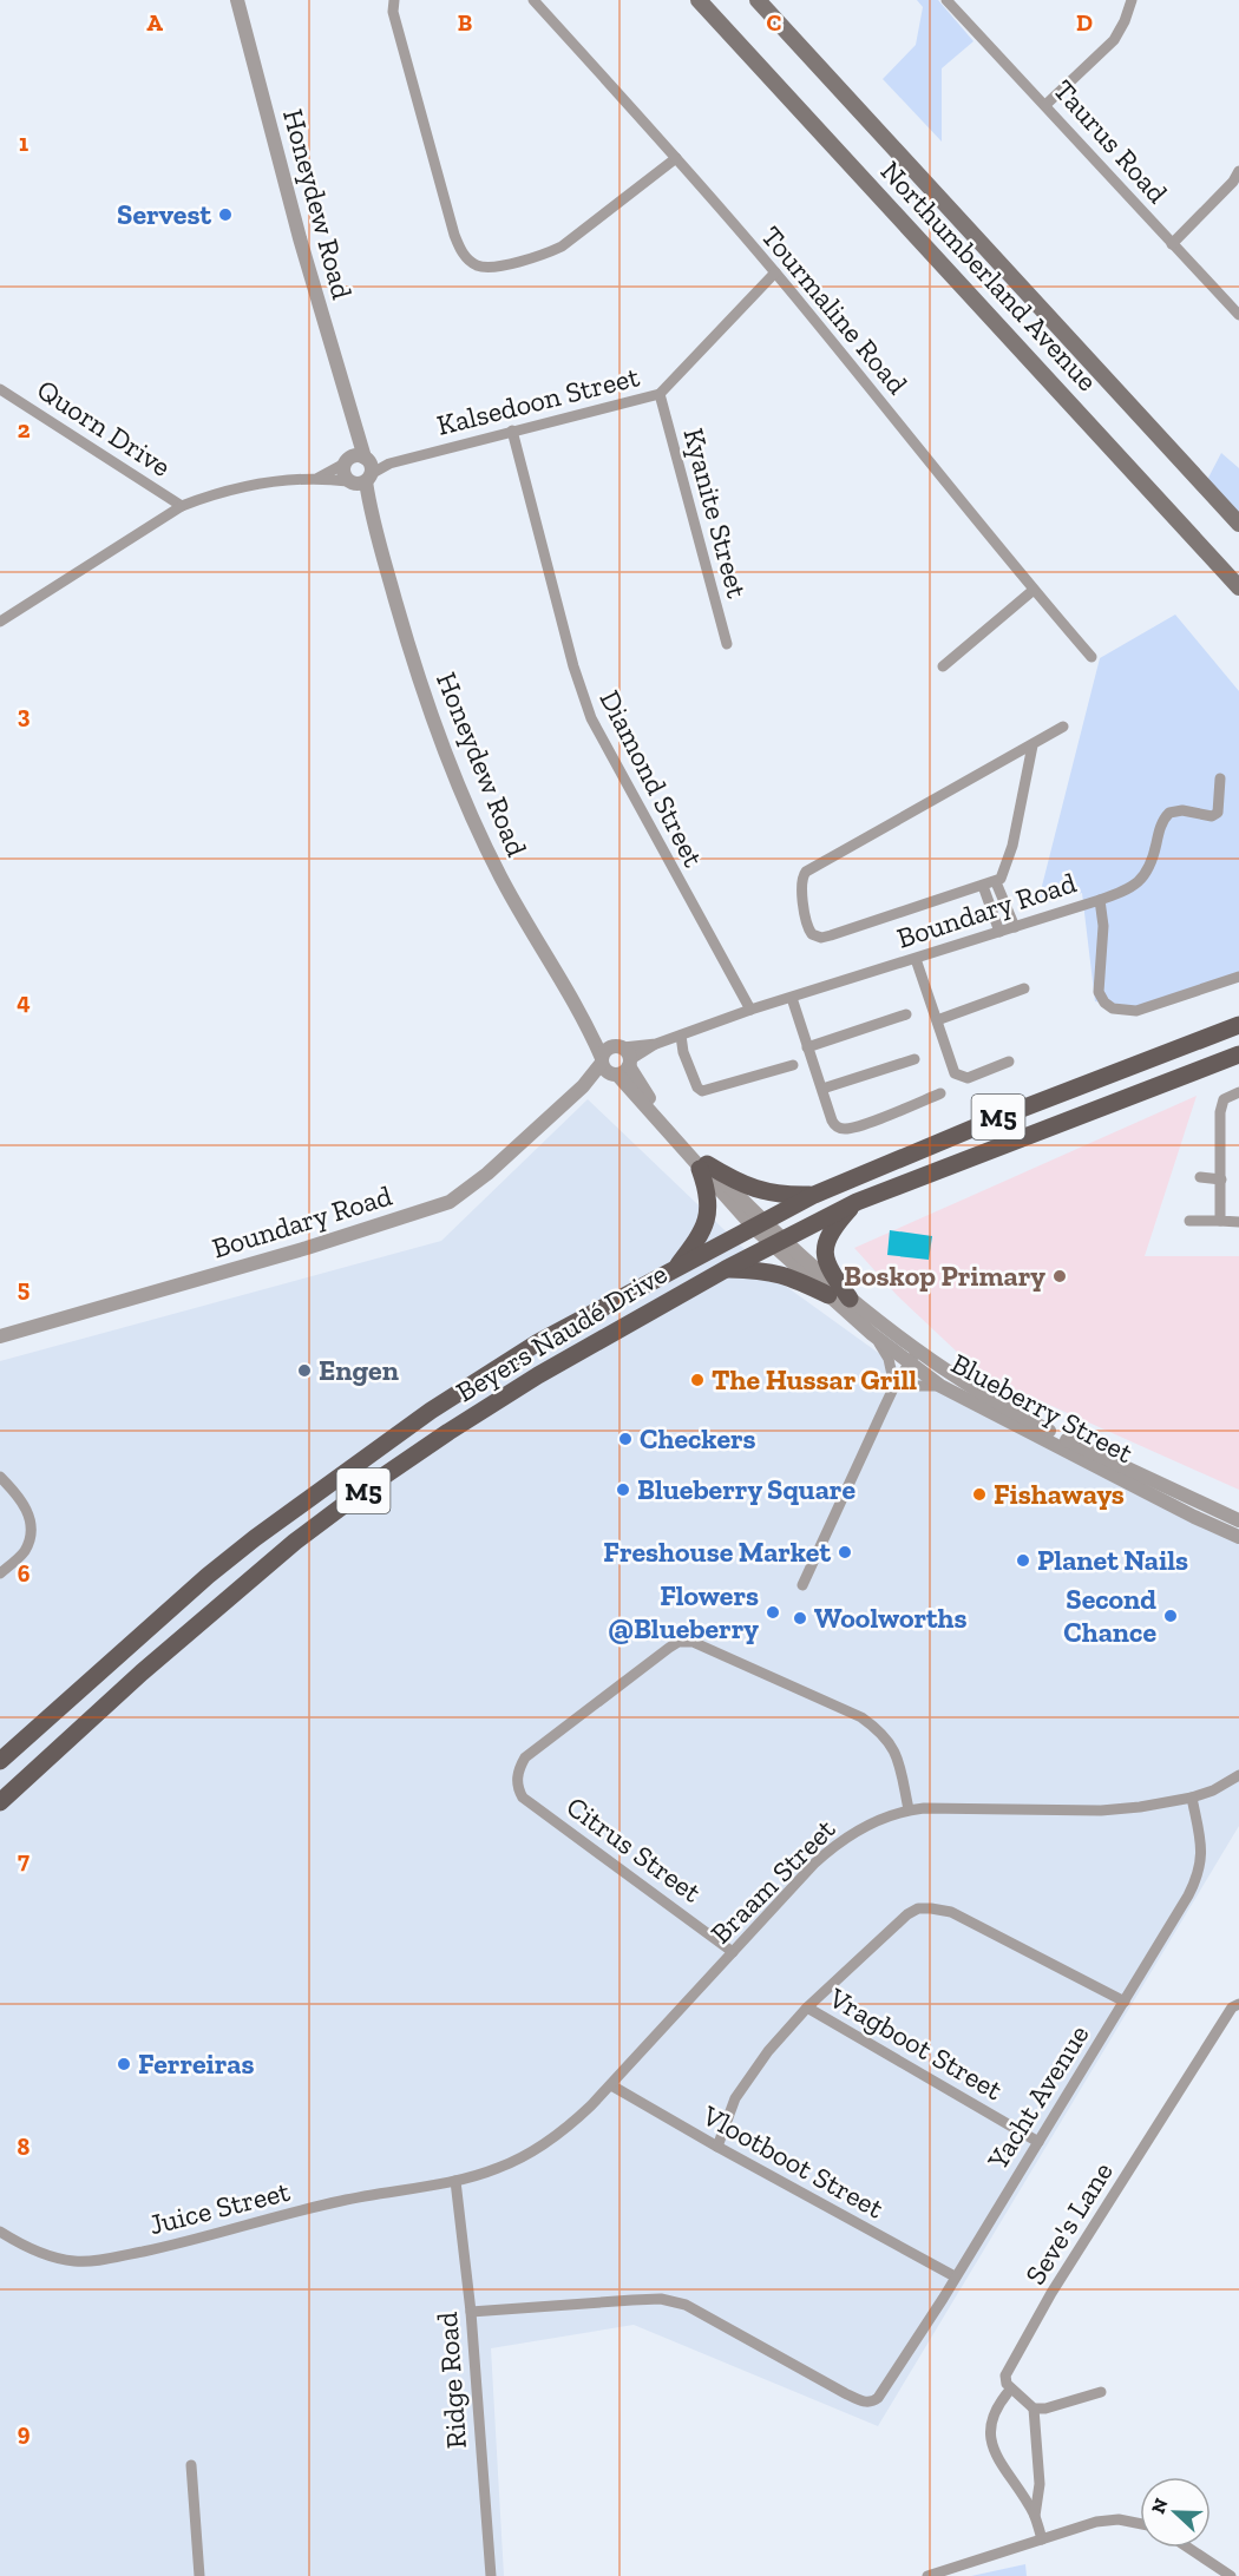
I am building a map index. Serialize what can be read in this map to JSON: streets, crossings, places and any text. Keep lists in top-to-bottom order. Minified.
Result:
{"streets":{"main road":["Northumberland Avenue","M5","Beyers Naudé Drive"],"street":["Taurus Road","Honeydew Road","Tourmaline Road","Kalsedoon Street","Quorn Drive","Kyanite Street","Diamond Street","Boundary Road","Blueberry Street","Citrus Street","Braam Street","Vragboot Street","Yacht Avenue","Vlootboot Street","Juice Street","Seve's Lane","Ridge Road"]},"crossings":[["Honeydew Road","Kalsedoon Street"],["Honeydew Road","Boundary Road"],["Honeydew Road","Beyers Naudé Drive"],["Honeydew Road","Blueberry Street"],["Tourmaline Road","Kalsedoon Street"],["Kalsedoon Street","Kyanite Street"],["Kalsedoon Street","Diamond Street"],["Diamond Street","Boundary Road"],["Beyers Naudé Drive","Blueberry Street"],["Citrus Street","Braam Street"],["Braam Street","Yacht Avenue"],["Braam Street","Vlootboot Street"],["Braam Street","Juice Street"],["Braam Street","Ridge Road"],["Vragboot Street","Yacht Avenue"],["Yacht Avenue","Vlootboot Street"],["Yacht Avenue","Ridge Road"],["Juice Street","Ridge Road"]],"places":["Servest","Boskop Primary","Engen","The Hussar Grill","Checkers","Blueberry Square","Fishaways","Freshouse Market","Planet Nails","Flowers @Blueberry","Second Chance","Woolworths","Ferreiras"],"north":"left","grid":{"columns":["A","B","C","D"],"rows":["1","2","3","4","5","6","7","8","9"]}}
